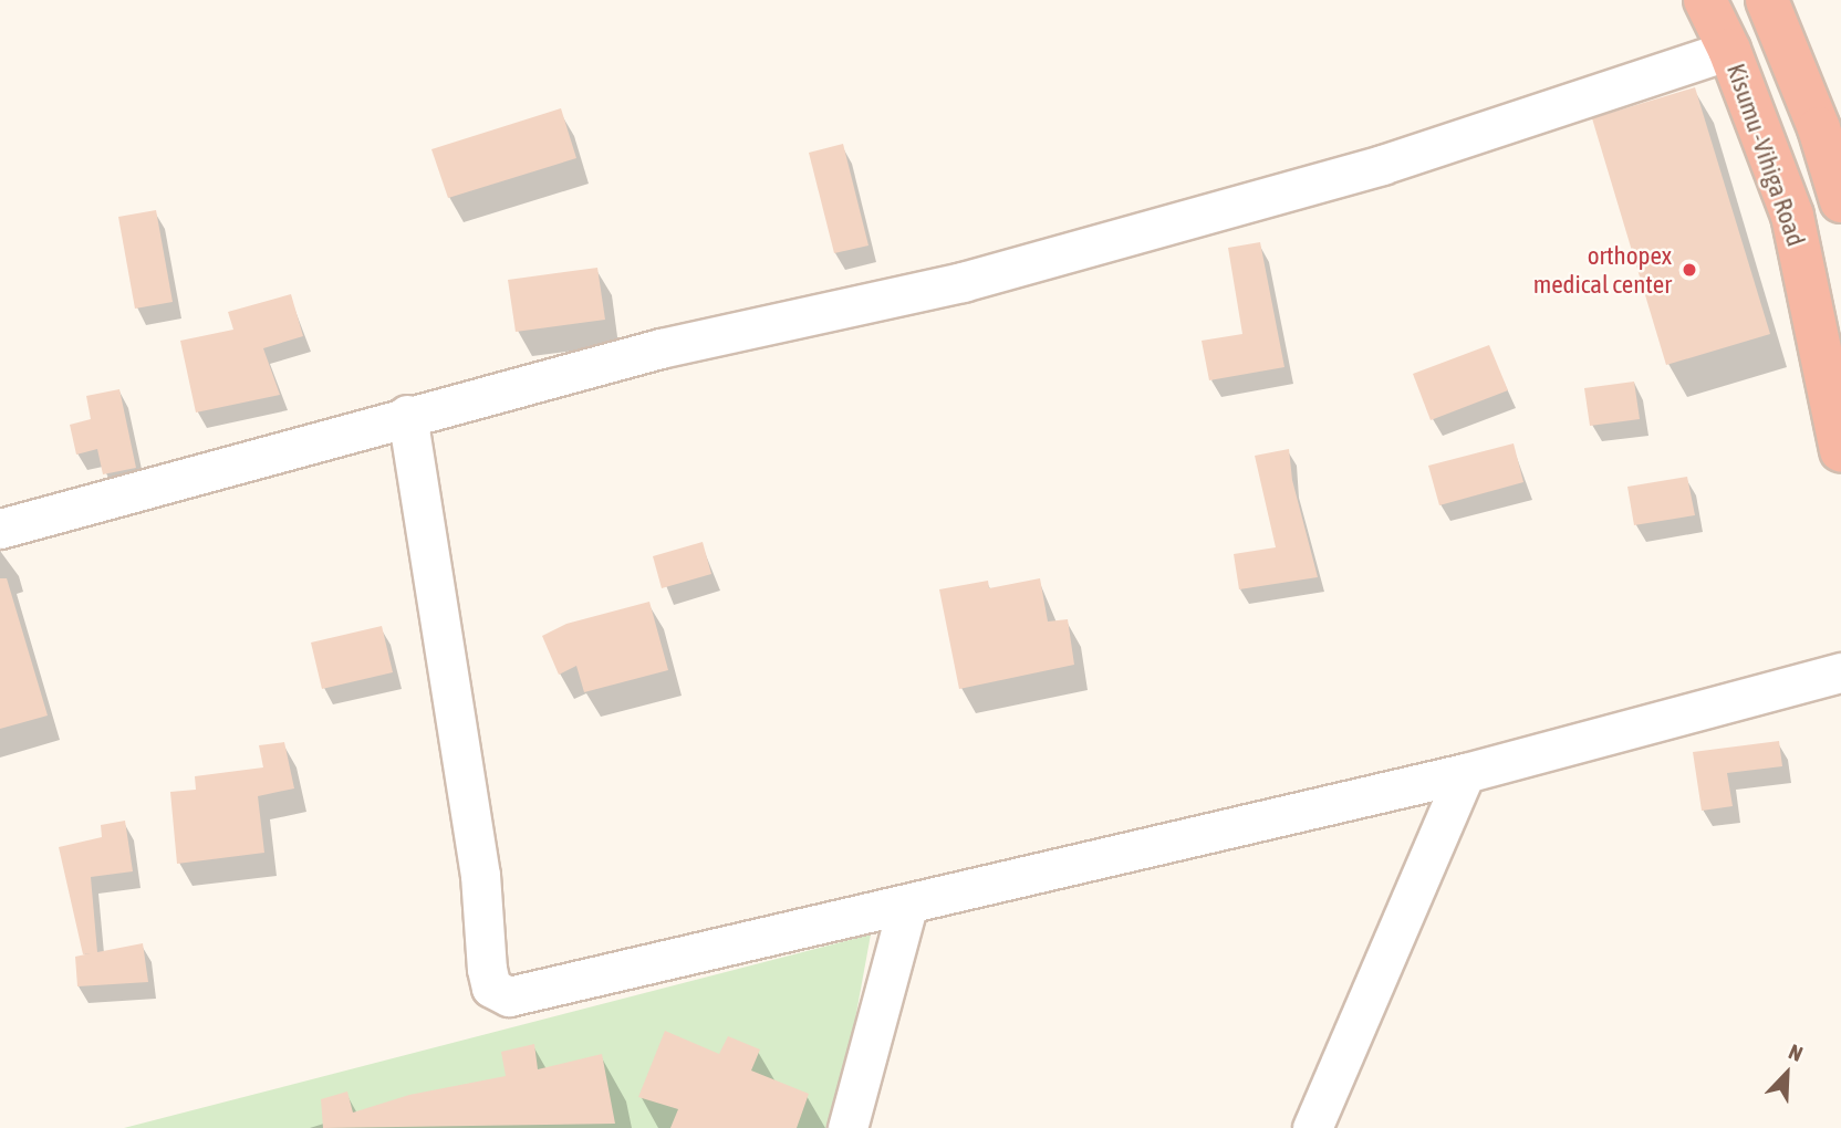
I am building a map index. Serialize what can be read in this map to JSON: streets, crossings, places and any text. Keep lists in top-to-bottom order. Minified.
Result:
{"streets":{"highway":["Kisumu -Vihiga Road"]},"places":["orthopex medical center"],"north":"top right"}
